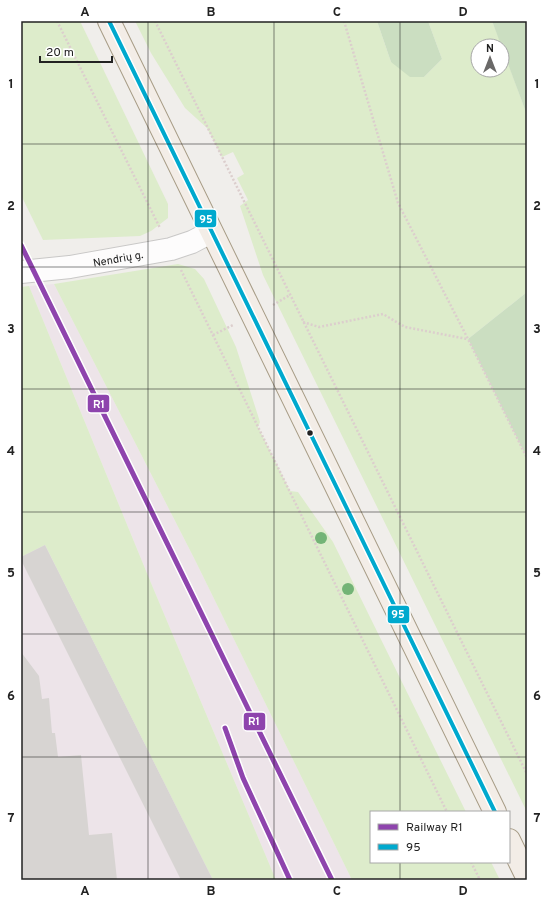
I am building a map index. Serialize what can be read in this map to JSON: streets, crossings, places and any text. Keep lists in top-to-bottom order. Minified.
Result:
{"streets":{"street":["Nendrių g."]},"lines":["transit line 95","rail line R1"],"legend":["Railway R1","95"],"scale_bar":"20 m","north":"top","grid":{"columns":["A","B","C","D"],"rows":["1","2","3","4","5","6","7"]}}
